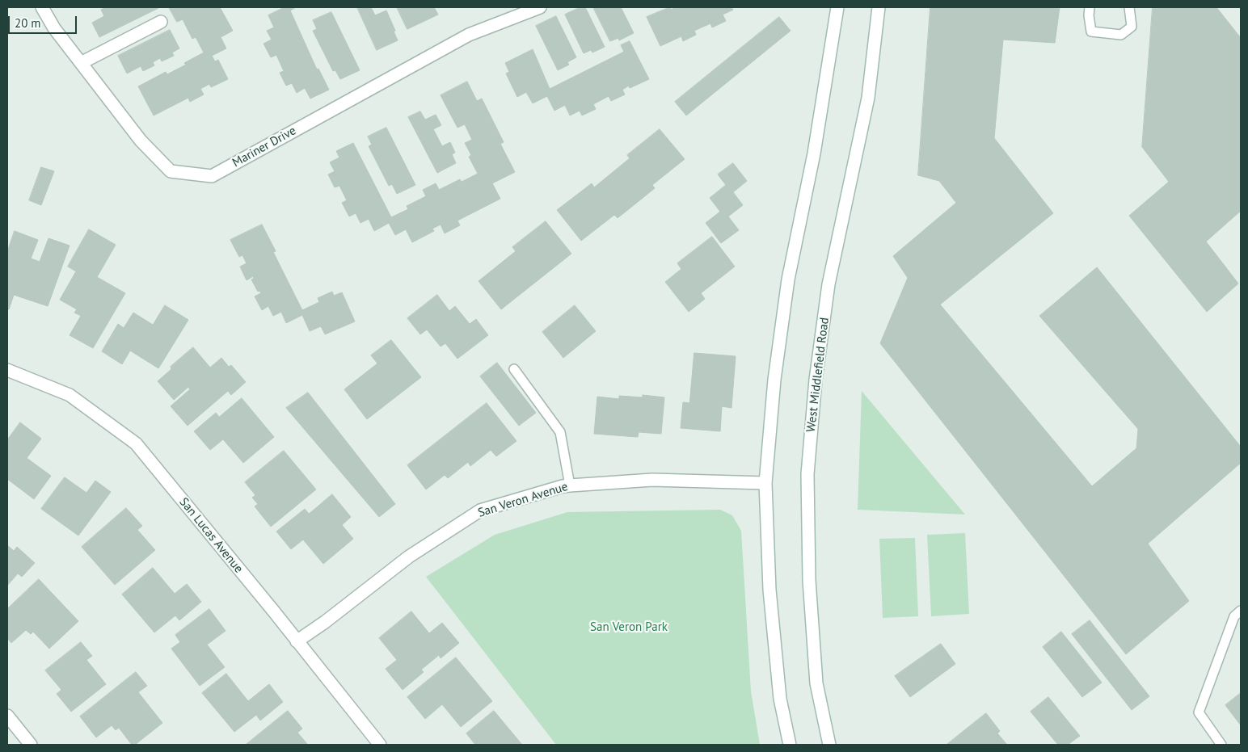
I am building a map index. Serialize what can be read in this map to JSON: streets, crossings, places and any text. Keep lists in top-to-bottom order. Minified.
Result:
{"streets":{"street":["Mariner Drive","West Middlefield Road","San Veron Avenue","San Lucas Avenue"]},"crossings":[["San Veron Avenue","San Lucas Avenue"]],"parks":["San Veron Park"],"scale_bar":"20 m"}
